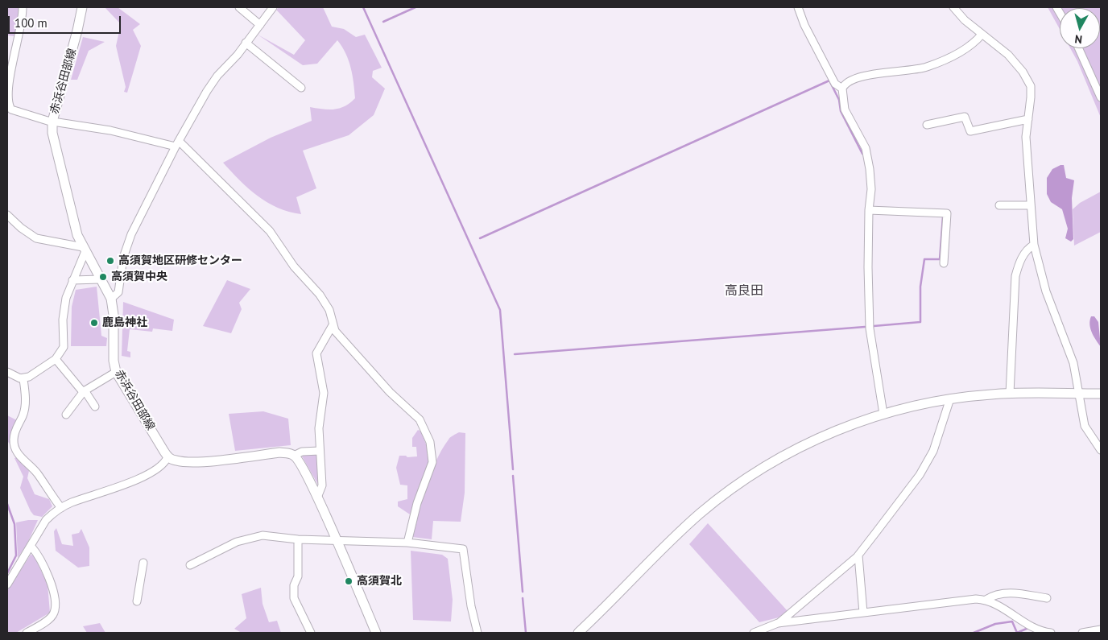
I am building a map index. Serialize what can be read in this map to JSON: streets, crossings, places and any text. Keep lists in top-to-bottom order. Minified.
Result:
{"streets":{"main road":["赤浜谷田部線"]},"districts":["高良田"],"places":["高須賀地区研修センター","高須賀中央","鹿島神社","高須賀北"],"scale_bar":"100 m","north":"bottom"}
